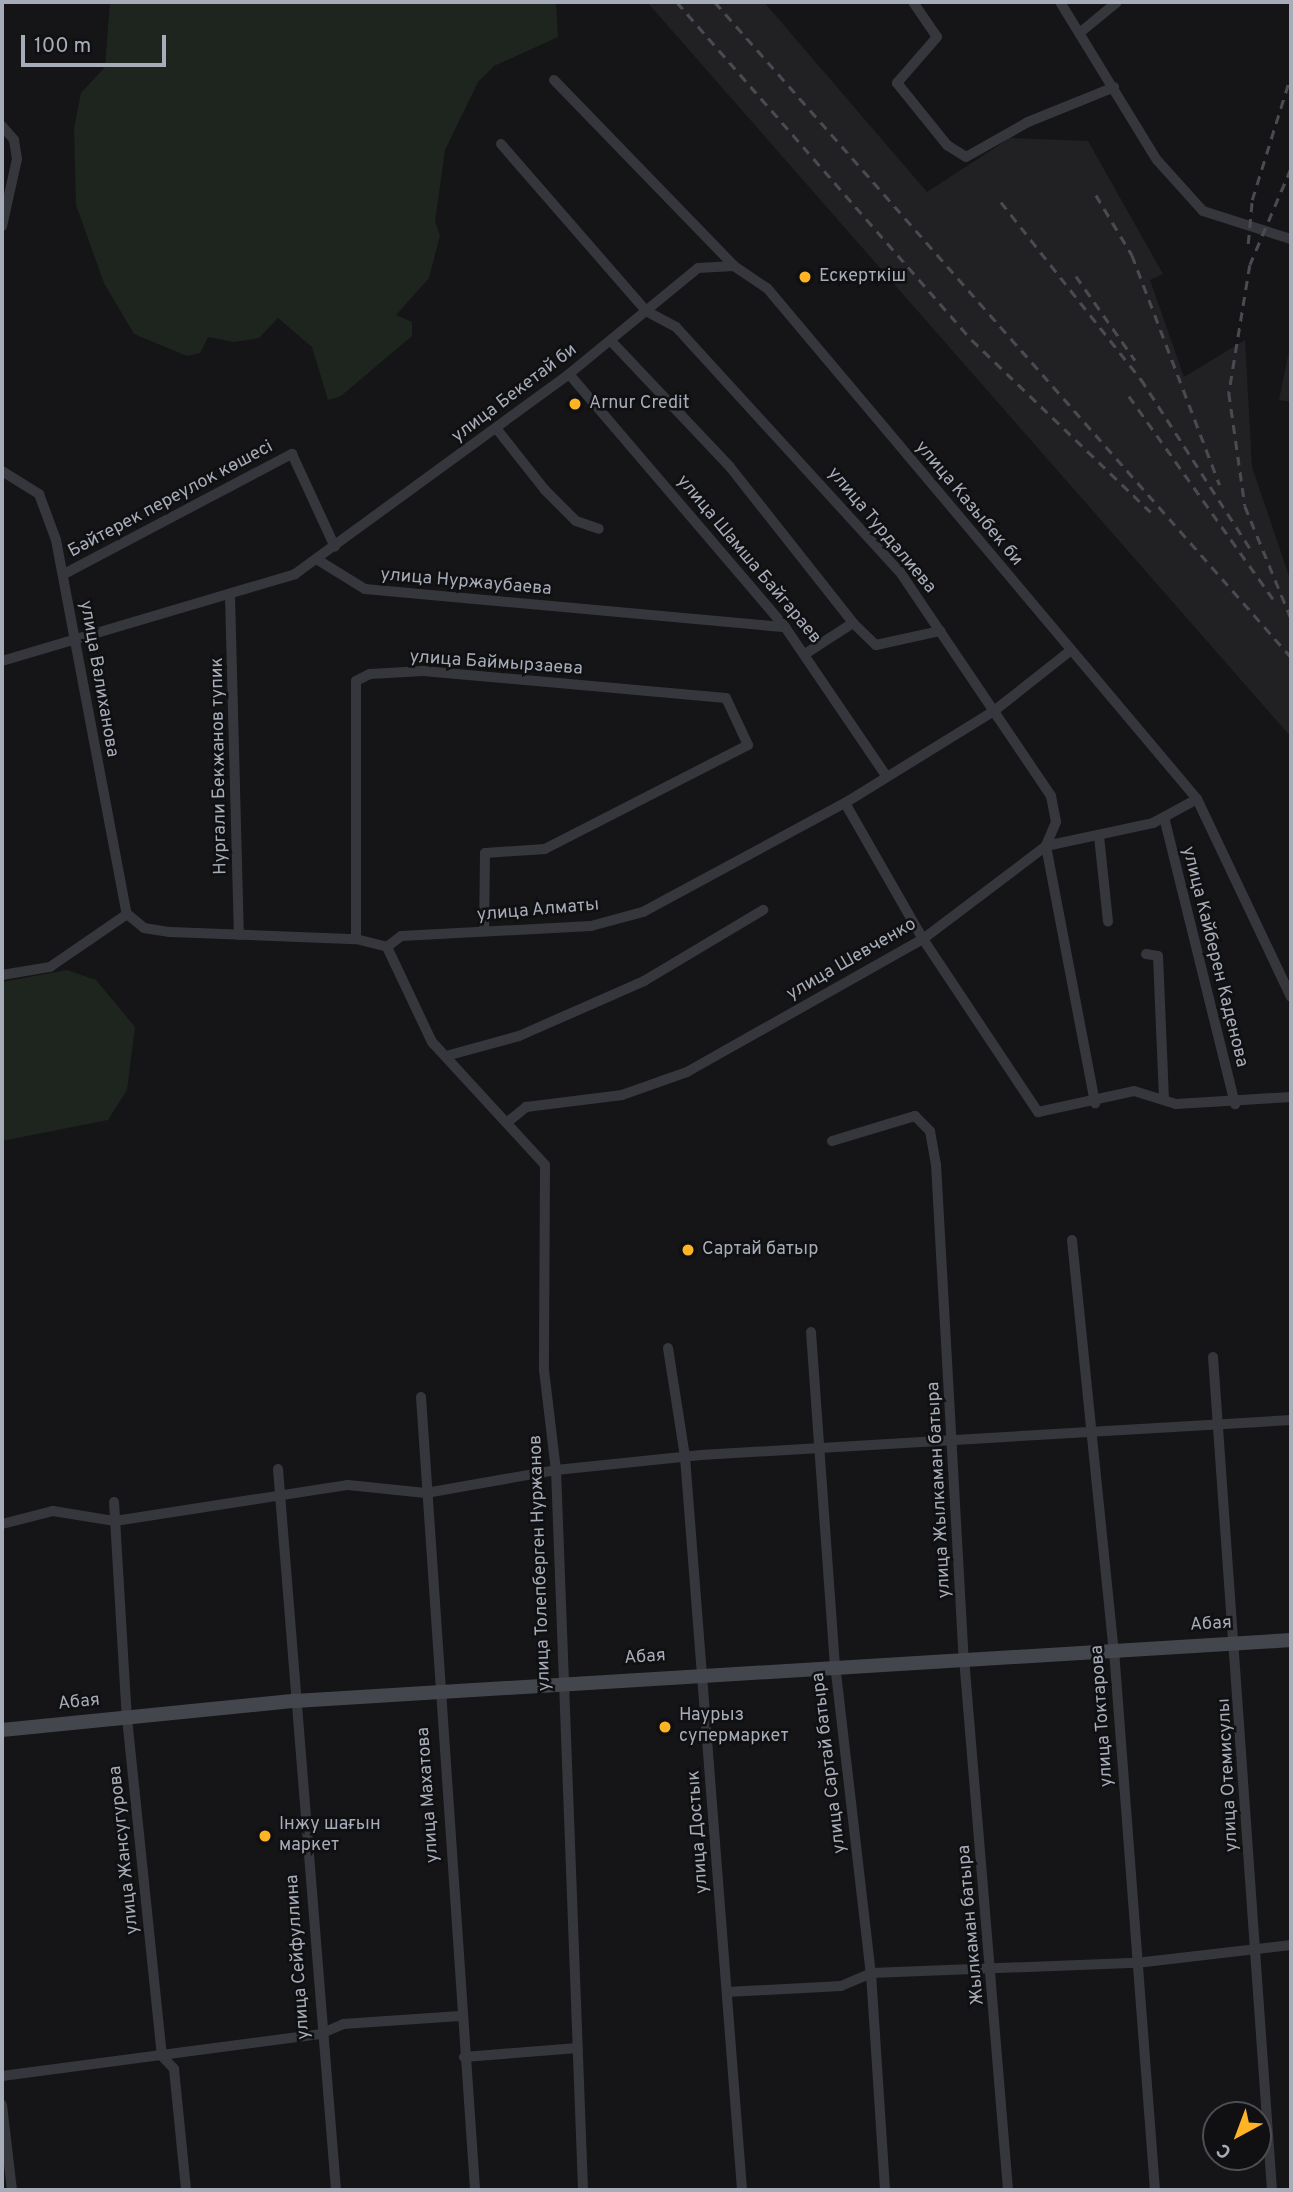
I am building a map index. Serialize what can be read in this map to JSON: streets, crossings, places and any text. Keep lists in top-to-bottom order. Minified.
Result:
{"streets":{"street":["улица Бекетай би","Бәйтерек переулок көшесі","улица Казыбек би","улица Турдалиева","улица Шамша Байгараев","улица Нуржаубаева","улица Баймырзаева","улица Валиханова","Нургали Бекжанов тупик","улица Алматы","улица Кайберен Каденова","улица Шевченко","улица Жылкаман батыра","улица Толепберген Нуржанов","Абая","улица Токтарова","улица Сартай батыра","улица Отемисулы","улица Махатова","улица Достык","улица Жансугурова","Жылкаман батыра","улица Сейфуллина"]},"crossings":[["улица Бекетай би","Бәйтерек переулок көшесі"],["улица Бекетай би","улица Казыбек би"],["улица Бекетай би","улица Турдалиева"],["улица Бекетай би","улица Шамша Байгараев"],["улица Бекетай би","улица Нуржаубаева"],["Бәйтерек переулок көшесі","улица Валиханова"],["улица Казыбек би","улица Алматы"],["улица Казыбек би","улица Шевченко"],["улица Турдалиева","улица Алматы"],["улица Турдалиева","улица Шевченко"],["улица Шамша Байгараев","улица Нуржаубаева"],["улица Шамша Байгараев","улица Алматы"],["улица Баймырзаева","улица Алматы"],["улица Алматы","улица Толепберген Нуржанов"],["улица Кайберен Каденова","улица Шевченко"],["улица Шевченко","улица Толепберген Нуржанов"],["улица Жылкаман батыра","Абая"],["улица Жылкаман батыра","Жылкаман батыра"],["улица Толепберген Нуржанов","Абая"],["Абая","улица Токтарова"],["Абая","улица Сартай батыра"],["Абая","улица Отемисулы"],["Абая","улица Махатова"],["Абая","улица Достык"],["Абая","улица Жансугурова"],["Абая","Жылкаман батыра"],["Абая","улица Сейфуллина"]],"places":["Ескерткіш","Arnur Credit","Сартай батыр","Наурыз супермаркет","Інжу шағын маркет"],"scale_bar":"100 m","north":"bottom left"}
